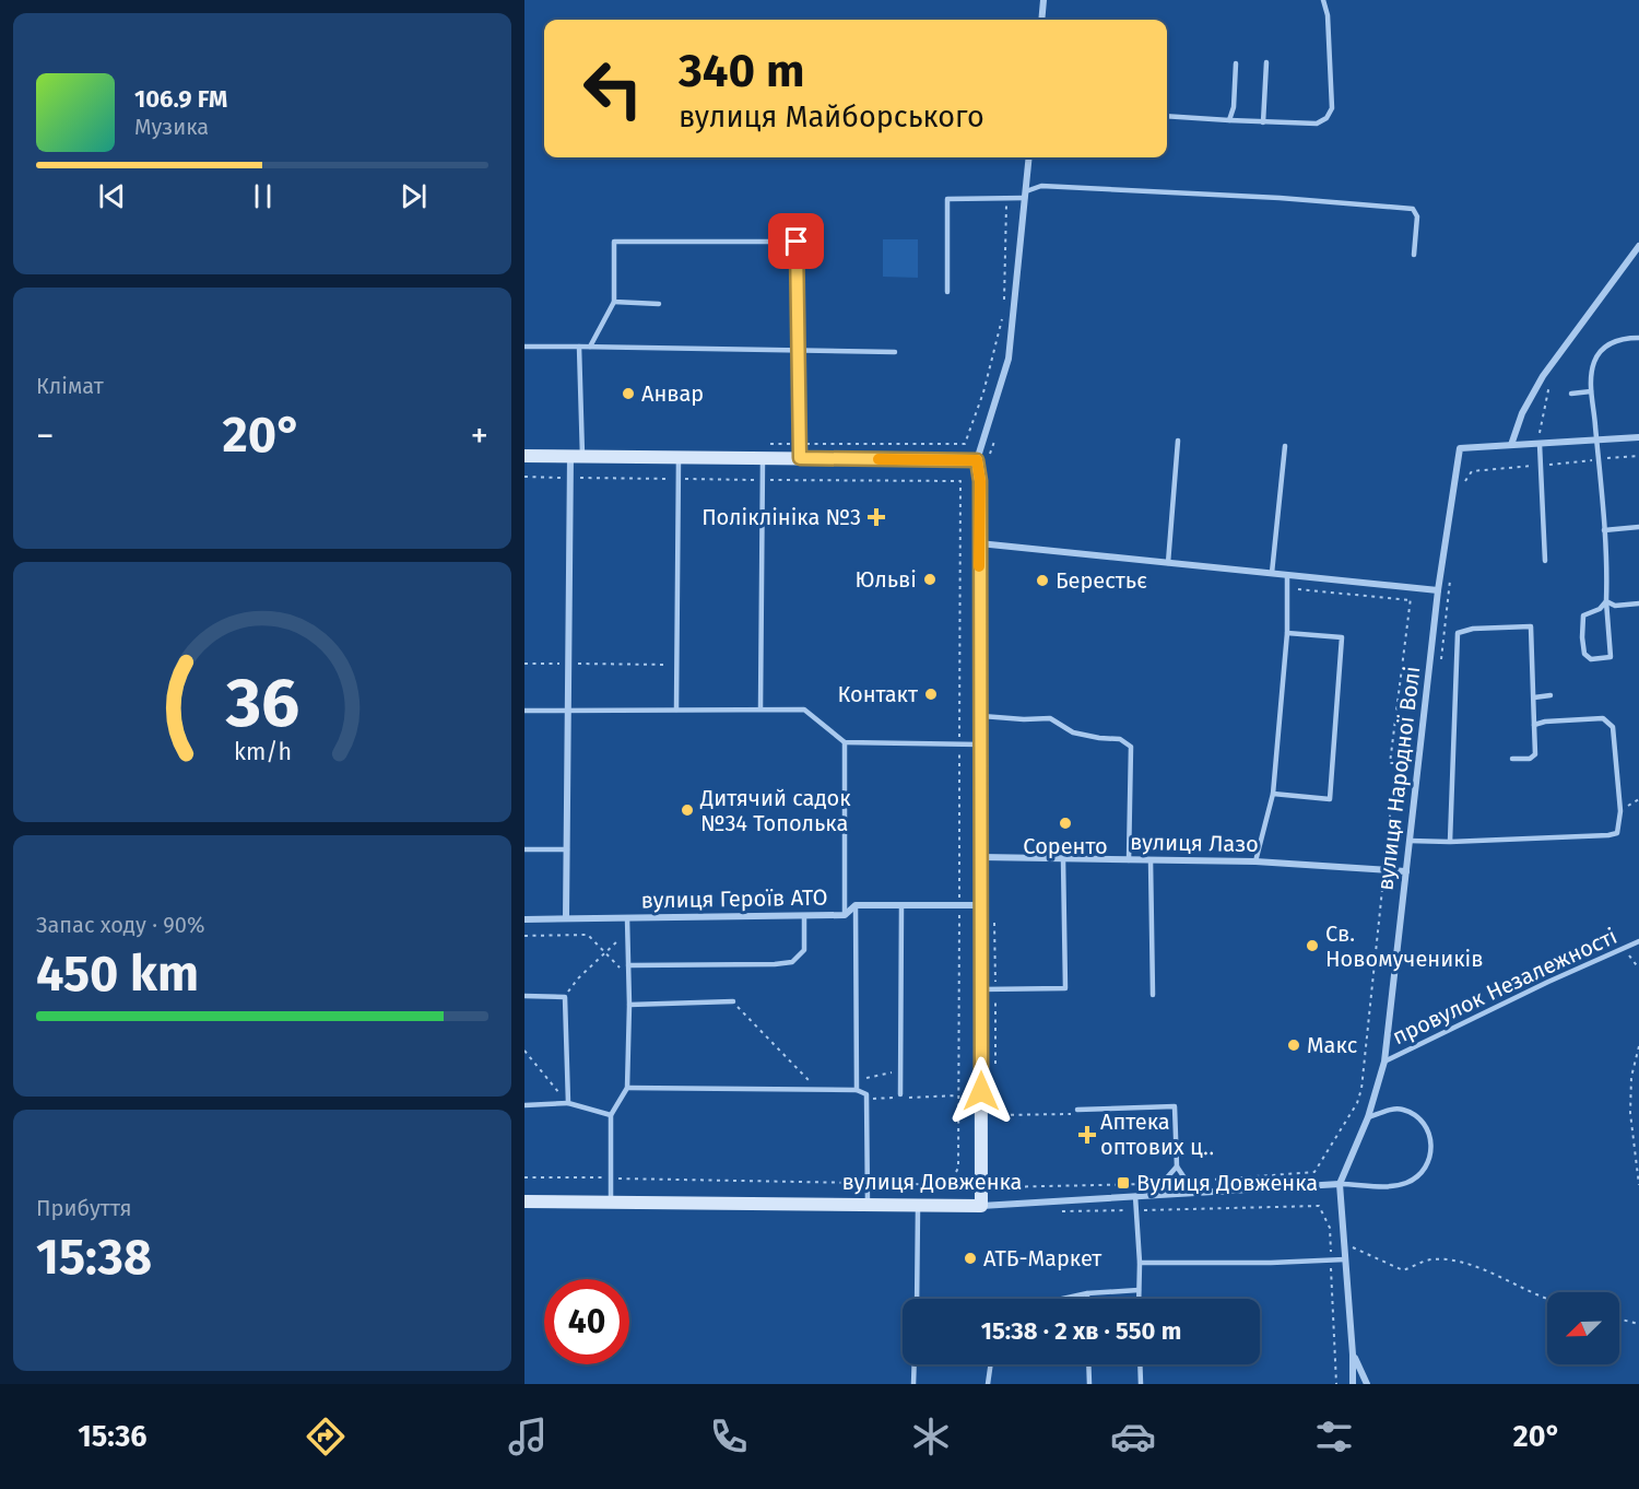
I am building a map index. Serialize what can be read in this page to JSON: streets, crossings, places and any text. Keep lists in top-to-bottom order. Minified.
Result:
{"streets":{"street":["вулиця Народної Волі","вулиця Лазо","вулиця Героїв АТО","вулиця Довженка"],"lane":["провулок Незалежності"]},"crossings":[["вулиця Народної Волі","вулиця Лазо"],["вулиця Народної Волі","провулок Незалежності"],["вулиця Народної Волі","вулиця Довженка"]],"places":{"other":["Анвар","Юльві","Берестьє","Контакт","Дитячий садок №34 Тополька","Соренто","Св. Новомучеників","Макс","АТБ-Маркет"],"health":["Поліклініка №3","Аптека оптових ц‥"],"transit":["Вулиця Довженка"]},"north":"bottom left","page":{"turn":["340 m","вулиця Майборського"],"song":["106.9 FM","Музика"],"tile":["Клімат",["Запас ходу · 90%","450 km"],["Прибуття","15:38"]],"heat":["−","20°","+"],"limit":"40","trip":"15:38 · 2 хв · 550 m","tabs":["15:36","20°"],"gauge":["36","km/h"]}}
